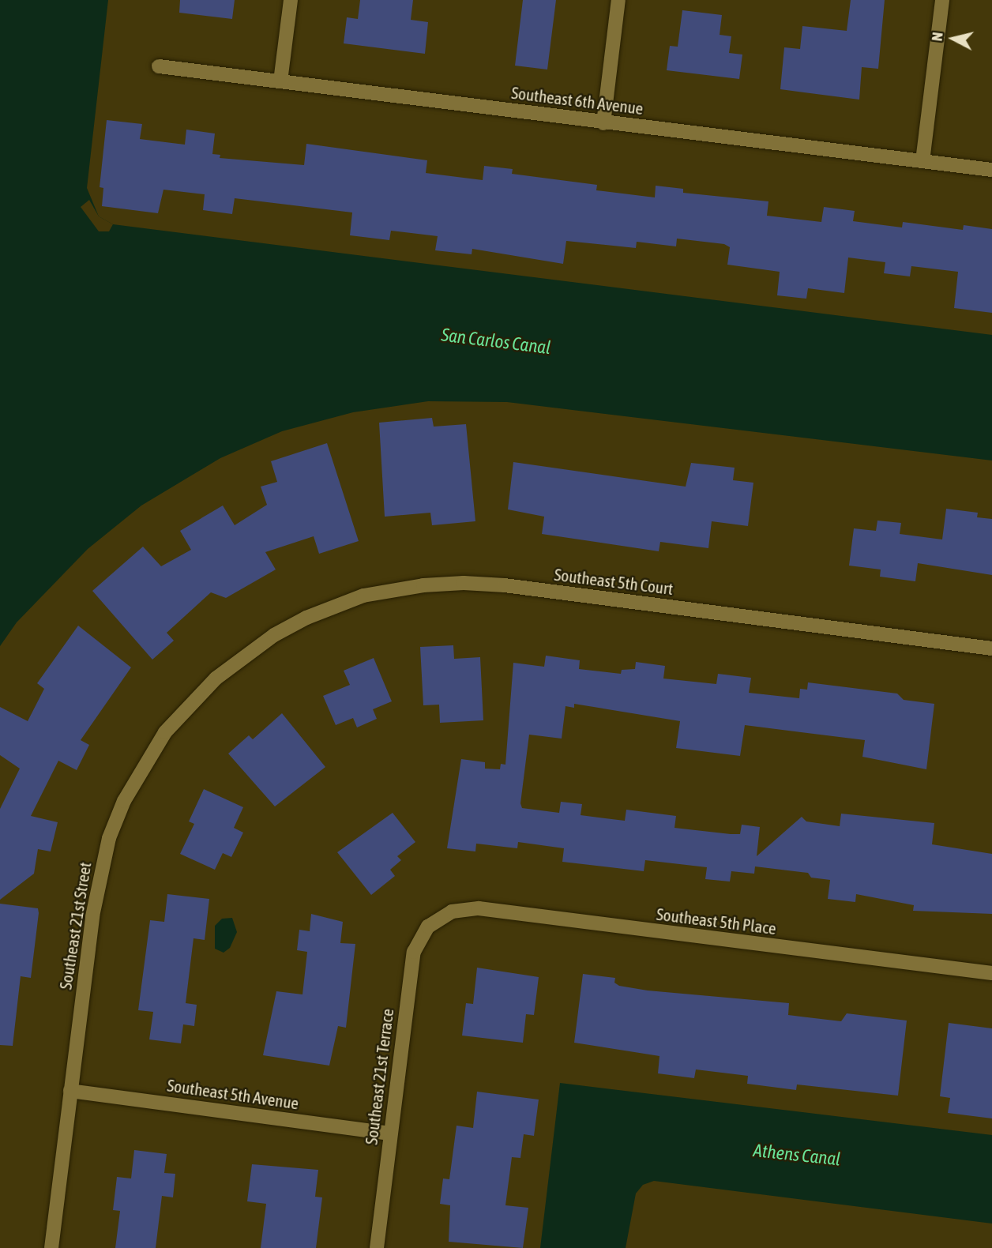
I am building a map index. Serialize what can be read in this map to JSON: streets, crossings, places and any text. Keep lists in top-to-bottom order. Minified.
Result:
{"streets":{"street":["Southeast 6th Avenue","Southeast 5th Court","Southeast 5th Place","Southeast 21st Street","Southeast 21st Terrace","Southeast 5th Avenue"]},"crossings":[["Southeast 5th Court","Southeast 21st Street"],["Southeast 5th Place","Southeast 21st Terrace"],["Southeast 21st Street","Southeast 5th Avenue"],["Southeast 21st Terrace","Southeast 5th Avenue"]],"water":["San Carlos Canal","Athens Canal"],"north":"left"}
